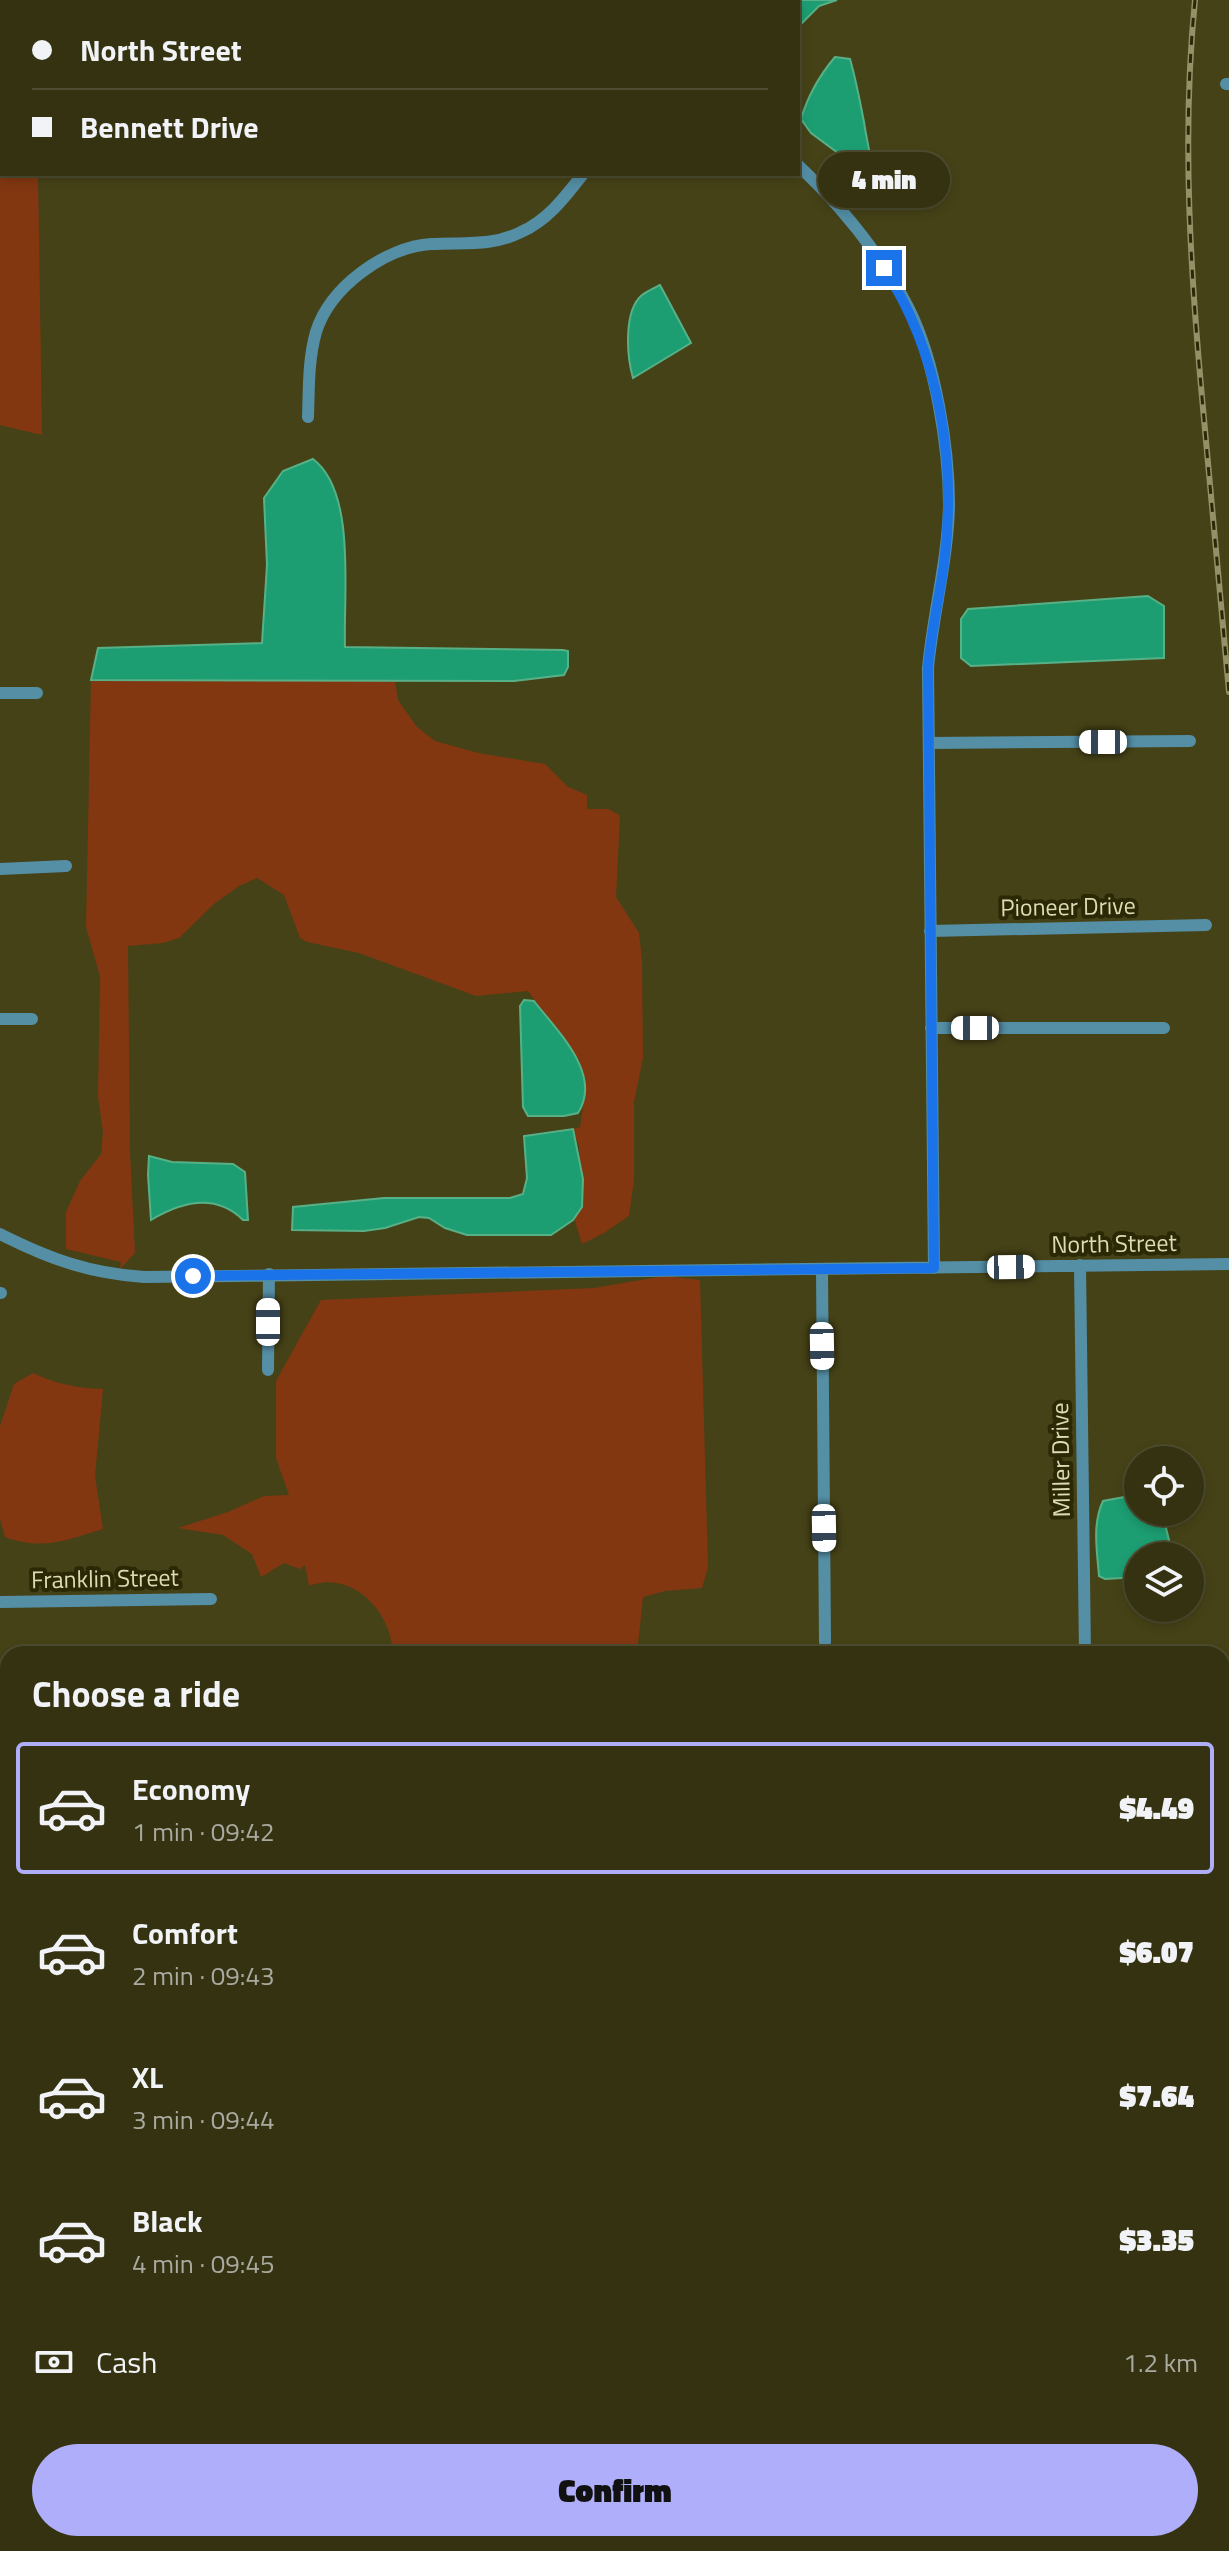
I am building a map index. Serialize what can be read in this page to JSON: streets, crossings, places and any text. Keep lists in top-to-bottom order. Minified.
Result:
{"streets":{"street":["Pioneer Drive","North Street","Miller Drive","Franklin Street"]},"crossings":[["North Street","Miller Drive"]],"page":{"banner":["North Street","Bennett Drive"],"bubble":"4 min","heading":"Choose a ride","list":[{"name":"Economy","note":"1 min · 09:42","value":"$4.49"},{"name":"Comfort","note":"2 min · 09:43","value":"$6.07"},{"name":"XL","note":"3 min · 09:44","value":"$7.64"},{"name":"Black","note":"4 min · 09:45","value":"$3.35"}],"pay":["Cash","1.2 km"],"buttons":"Confirm"}}
